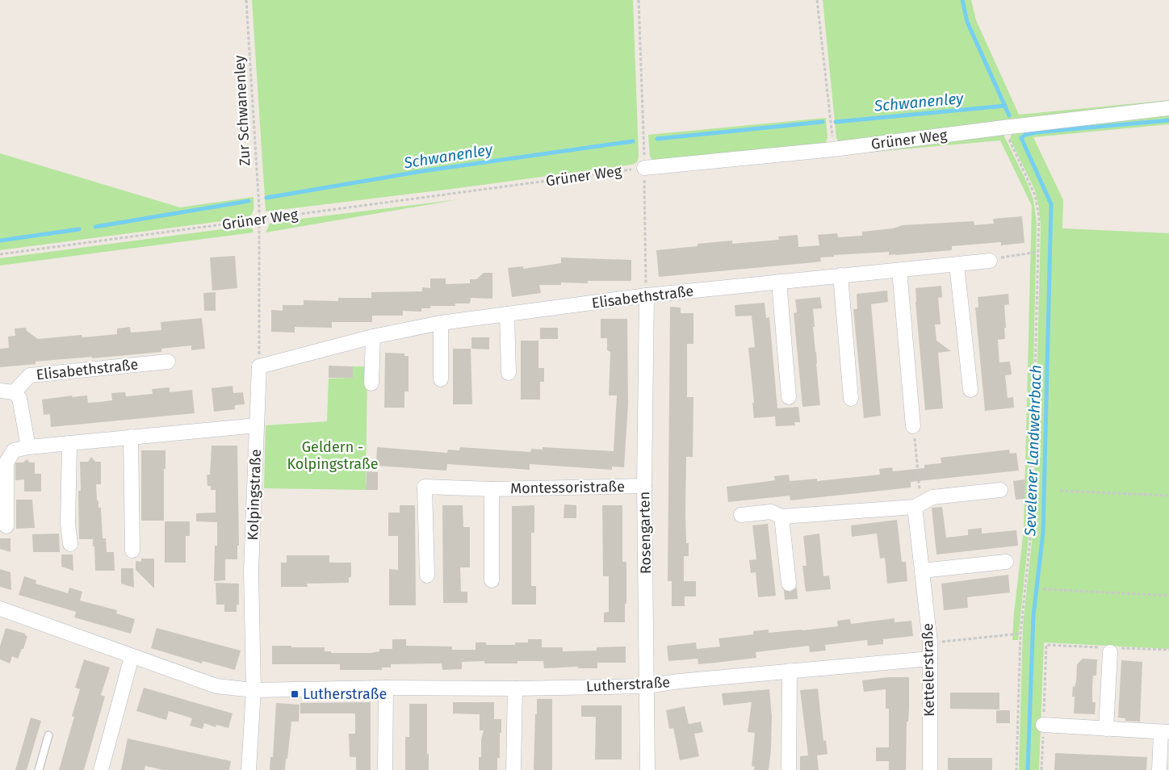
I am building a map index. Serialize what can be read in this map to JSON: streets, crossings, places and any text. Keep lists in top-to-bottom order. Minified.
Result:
{"streets":{"street":["Grüner Weg","Elisabethstraße","Montessoristraße","Kolpingstraße","Rosengarten","Kettelerstraße","Lutherstraße"],"path":["Zur Schwanenley"]},"crossings":[["Zur Schwanenley","Grüner Weg"],["Elisabethstraße","Kolpingstraße"],["Elisabethstraße","Rosengarten"],["Montessoristraße","Rosengarten"],["Kolpingstraße","Lutherstraße"],["Rosengarten","Lutherstraße"],["Kettelerstraße","Lutherstraße"]],"water":["Schwanenley","Sevelener Landwehrbach"],"parks":["Geldern - Kolpingstraße"],"places":{"transit":["Lutherstraße"]}}
